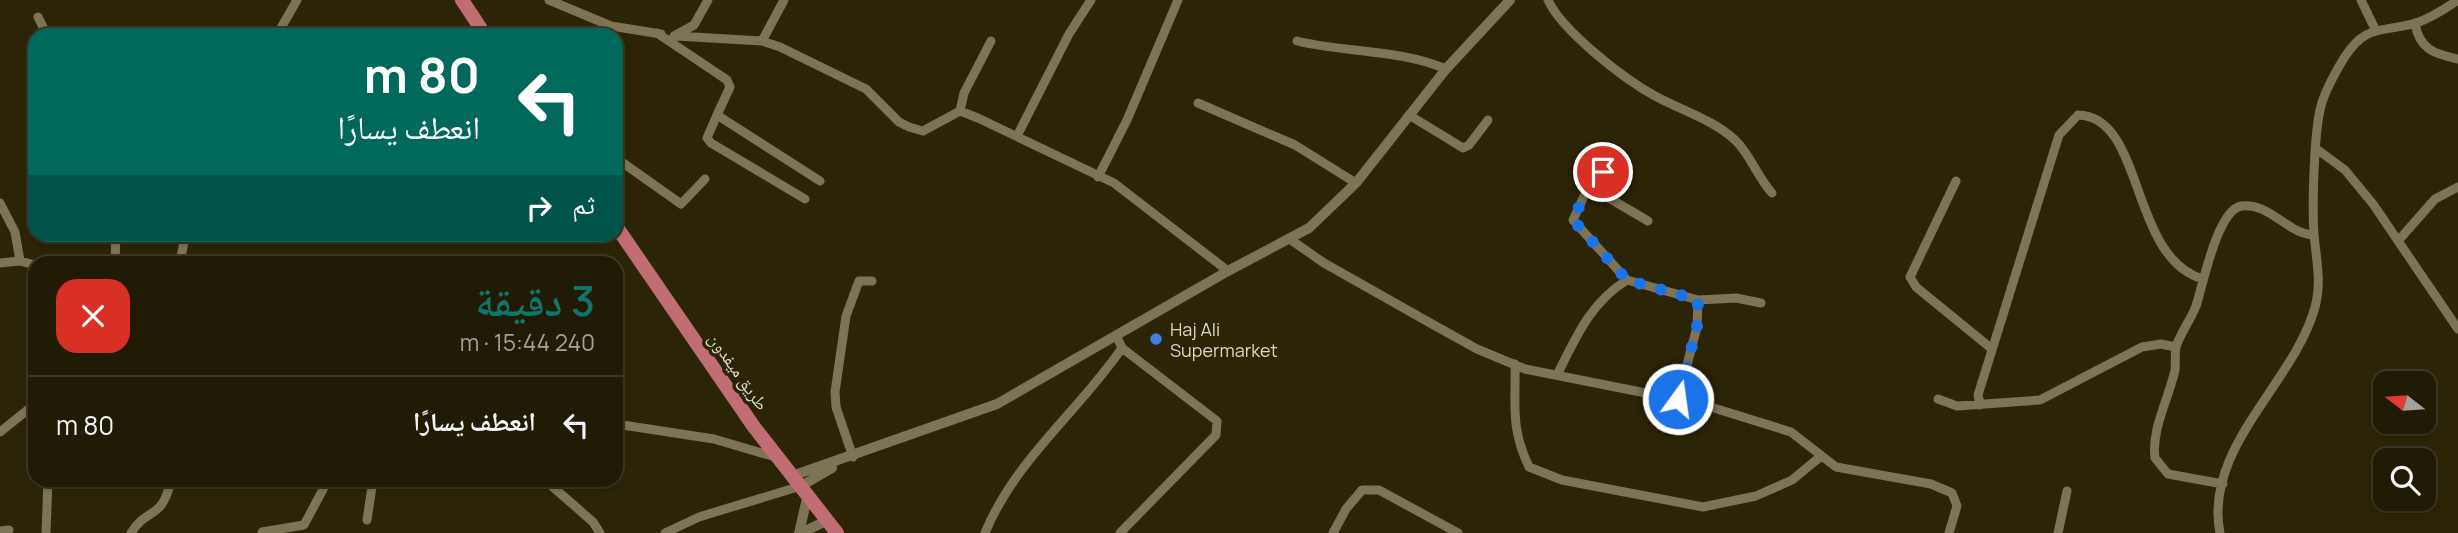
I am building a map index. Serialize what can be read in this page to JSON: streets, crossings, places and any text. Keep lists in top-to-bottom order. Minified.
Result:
{"streets":{"main road":["طريق ميفدون"]},"places":["Haj Ali Supermarket"],"north":"left","page":{"turn":["80 m","انعطف يسارًا"],"then":"ثم","heading":["3 دقيقة","240 m · 15:44"],"list":[{"name":"انعطف يسارًا","value":"80 m"}]}}
